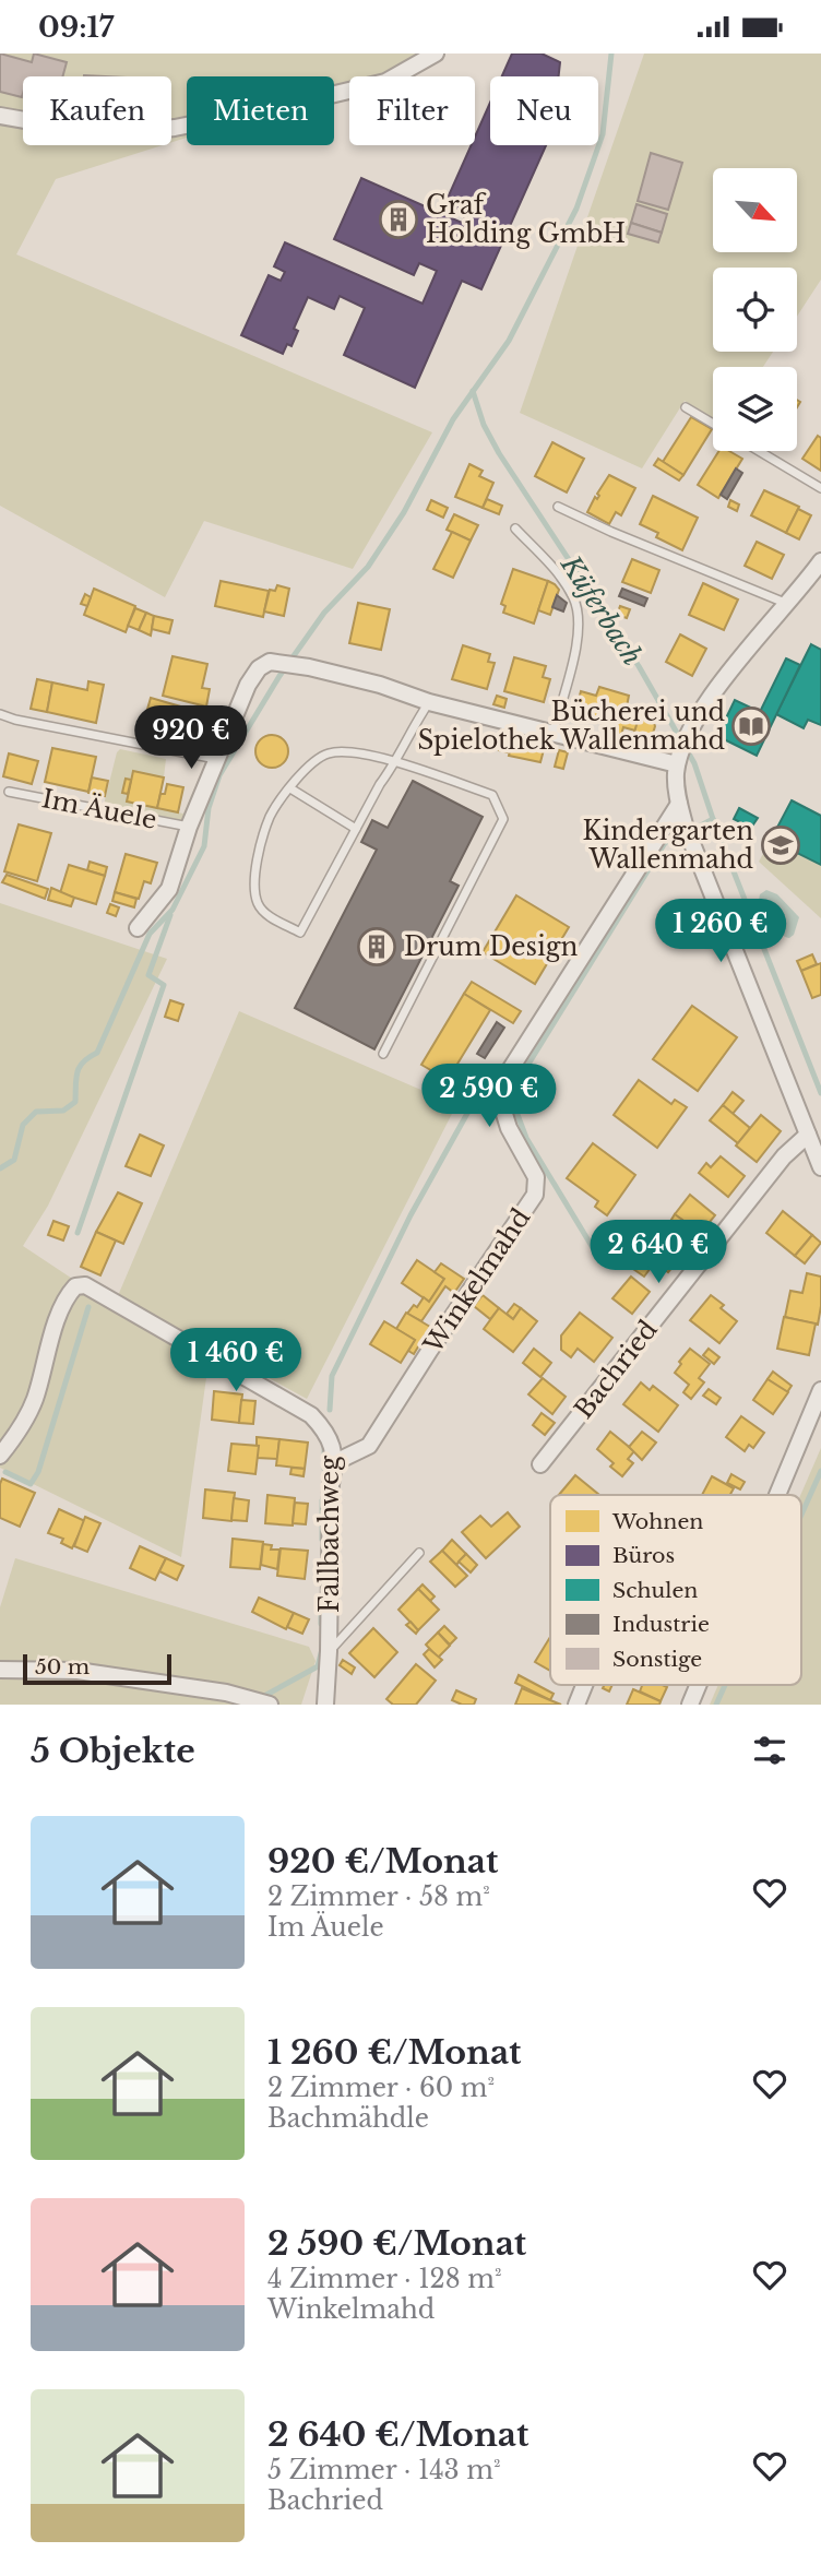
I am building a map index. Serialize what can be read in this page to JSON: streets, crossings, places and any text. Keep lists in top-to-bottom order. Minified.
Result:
{"streets":{"street":["Im Äuele","Winkelmahd","Bachried","Fallbachweg"]},"crossings":[["Winkelmahd","Fallbachweg"]],"water":["Küferbach"],"places":{"building":["Graf Holding GmbH","Drum Design"],"library":["Bücherei und Spielothek Wallenmahd"],"school or university":["Kindergarten Wallenmahd"]},"legend":["Wohnen","Büros","Schulen","Industrie","Sonstige"],"scale_bar":"50 m","north":"bottom right","page":{"status":"09:17","chip":["Kaufen","Mieten","Filter","Neu"],"price":["920 €","1 260 €","2 590 €","2 640 €","1 460 €"],"scale":"50 m","heading":"5 Objekte","list":[{"name":"920 €/Monat","note":"2 Zimmer · 58 m² · Im Äuele"},{"name":"1 260 €/Monat","note":"2 Zimmer · 60 m² · Bachmähdle"},{"name":"2 590 €/Monat","note":"4 Zimmer · 128 m² · Winkelmahd"},{"name":"2 640 €/Monat","note":"5 Zimmer · 143 m² · Bachried"}]}}
